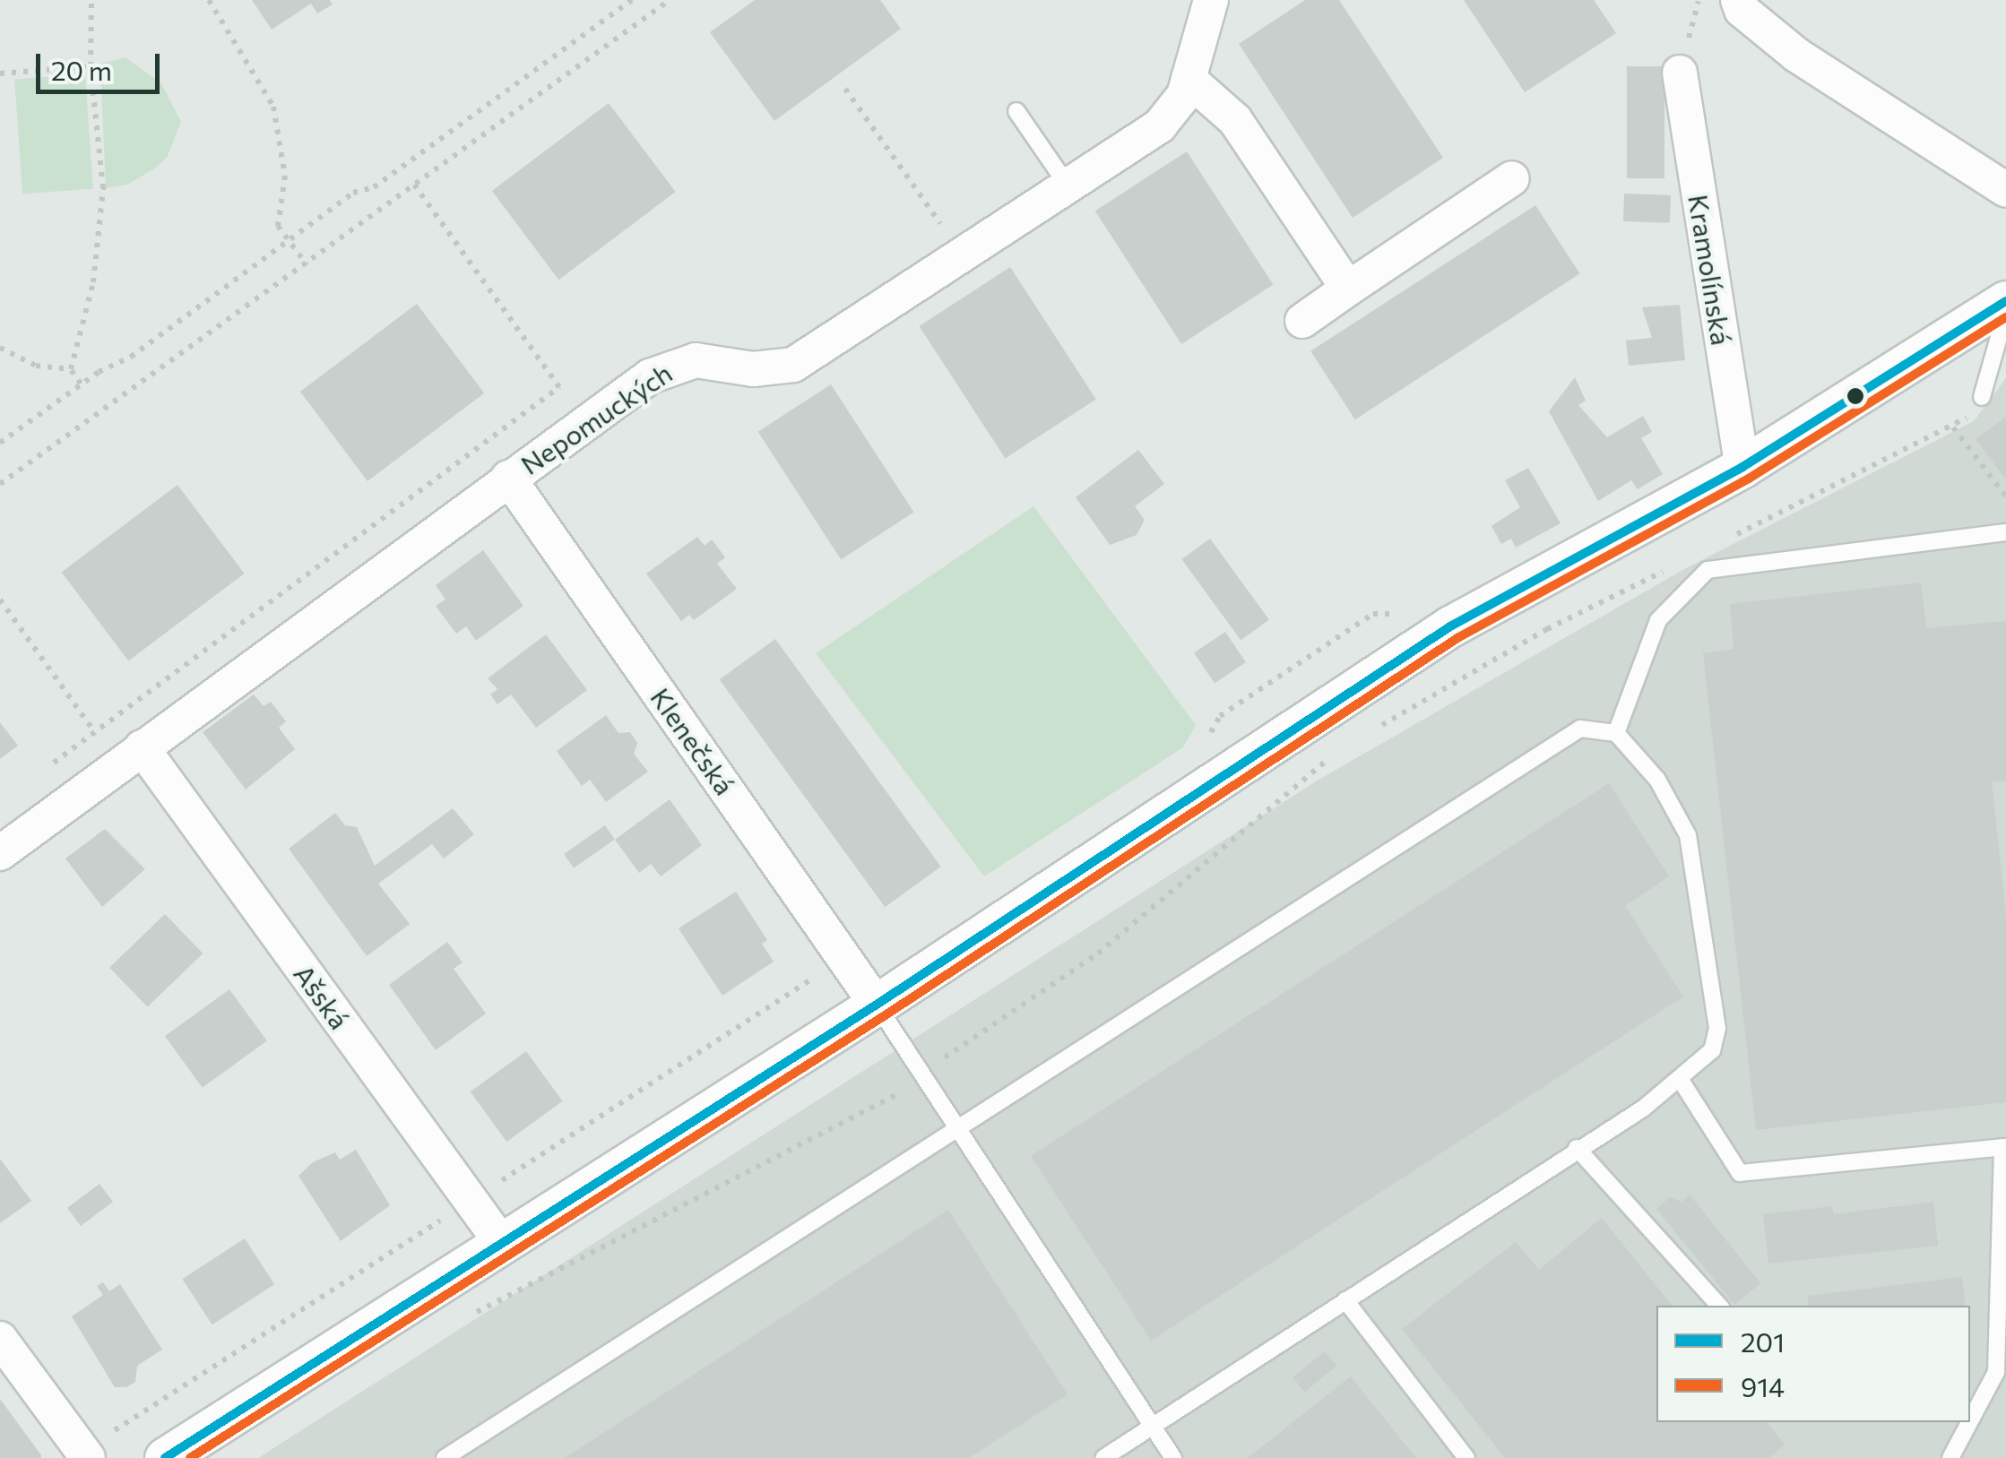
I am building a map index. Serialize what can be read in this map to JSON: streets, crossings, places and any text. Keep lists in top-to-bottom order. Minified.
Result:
{"streets":{"street":["Kramolínská","Nepomuckých","Klenečská","Ašská"]},"crossings":[["Nepomuckých","Klenečská"],["Nepomuckých","Ašská"]],"lines":["transit line 201","transit line 914"],"legend":["201","914"],"scale_bar":"20 m"}
